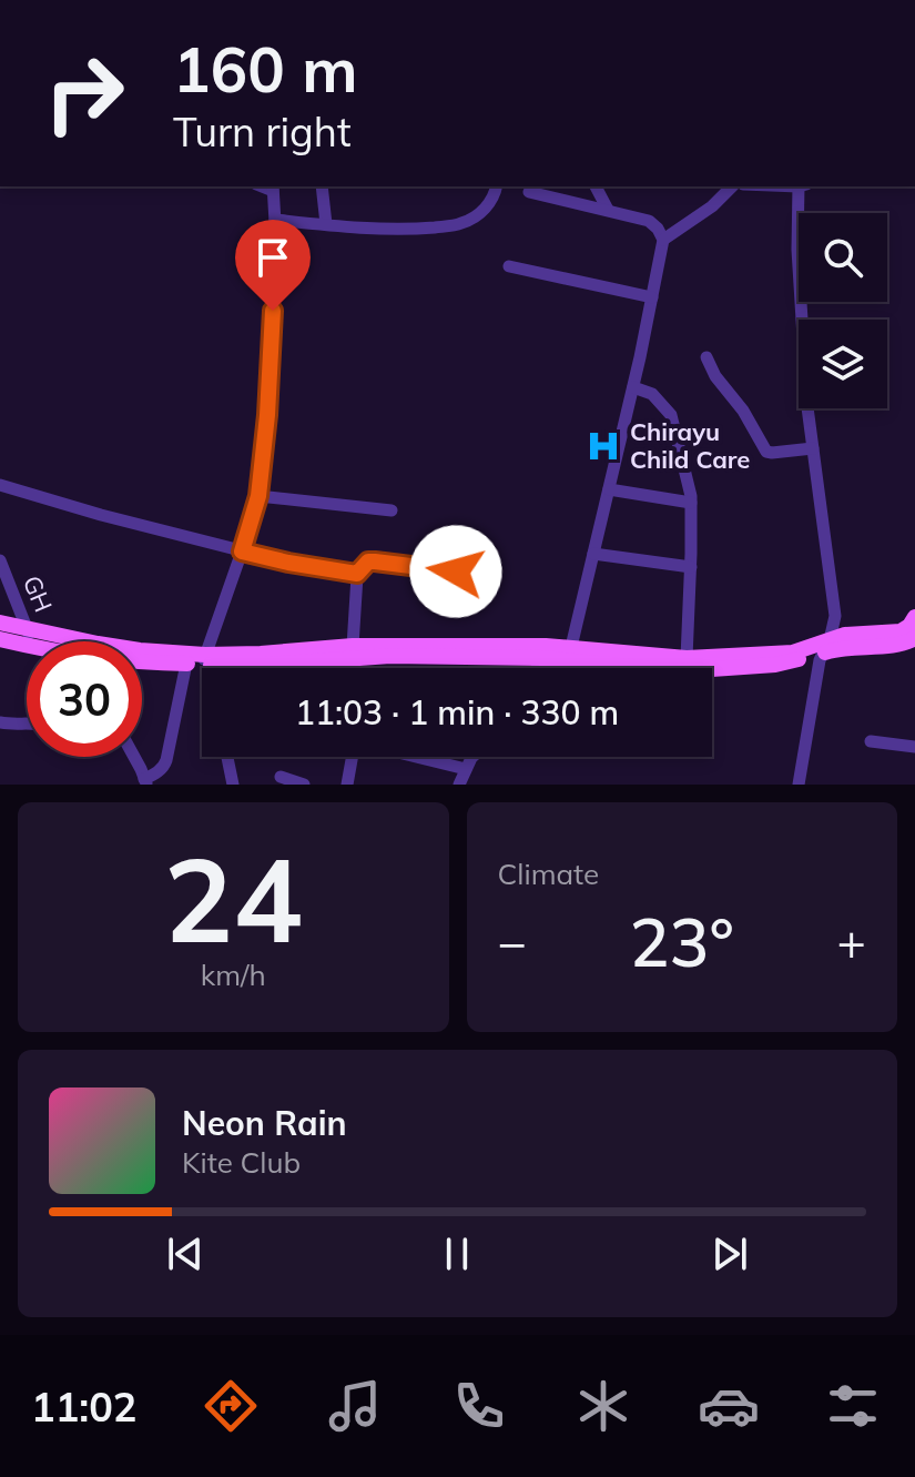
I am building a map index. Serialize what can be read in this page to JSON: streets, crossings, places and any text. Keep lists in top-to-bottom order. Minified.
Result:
{"streets":{"street":["GH"]},"places":{"hospital":["Chirayu Child Care"]},"page":{"turn":["160 m","Turn right"],"limit":"30","trip":"11:03 · 1 min · 330 m","tile":[["24","km/h"],"Climate"],"heat":["−","23°","+"],"song":["Neon Rain","Kite Club"],"tabs":"11:02"}}
